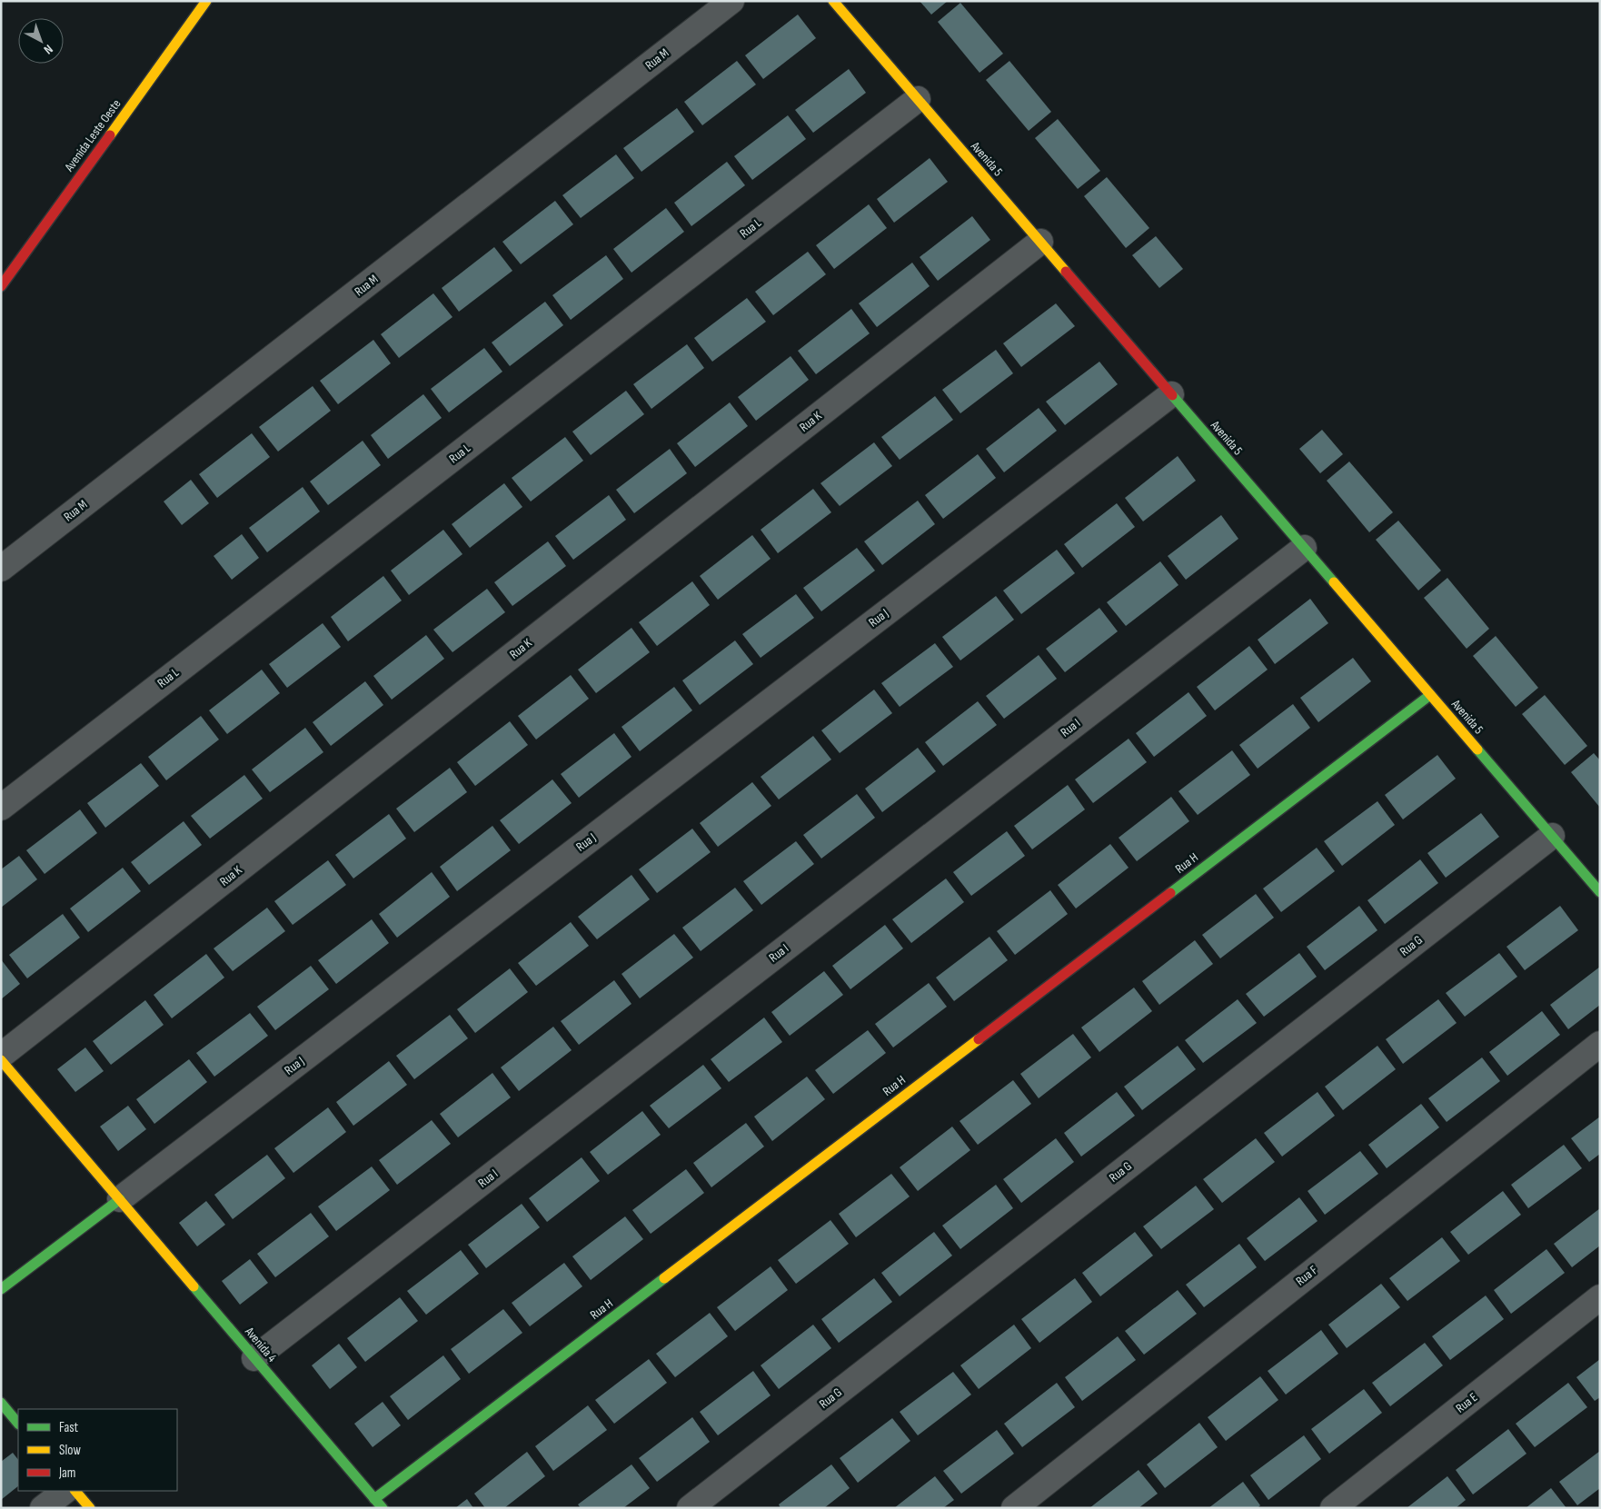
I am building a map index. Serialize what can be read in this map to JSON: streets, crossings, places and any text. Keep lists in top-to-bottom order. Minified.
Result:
{"streets":{"street":["Rua M","Avenida Leste Oeste","Avenida 5","Rua L","Rua K","Rua J","Rua I","Rua H","Rua G","Rua F","Avenida 4","Rua E"]},"crossings":[["Avenida 5","Rua L"],["Avenida 5","Rua K"],["Avenida 5","Rua J"],["Avenida 5","Rua I"],["Avenida 5","Rua H"],["Avenida 5","Rua G"],["Rua J","Avenida 4"],["Rua I","Avenida 4"],["Rua H","Avenida 4"]],"legend":["Fast","Slow","Jam"],"north":"bottom right"}
